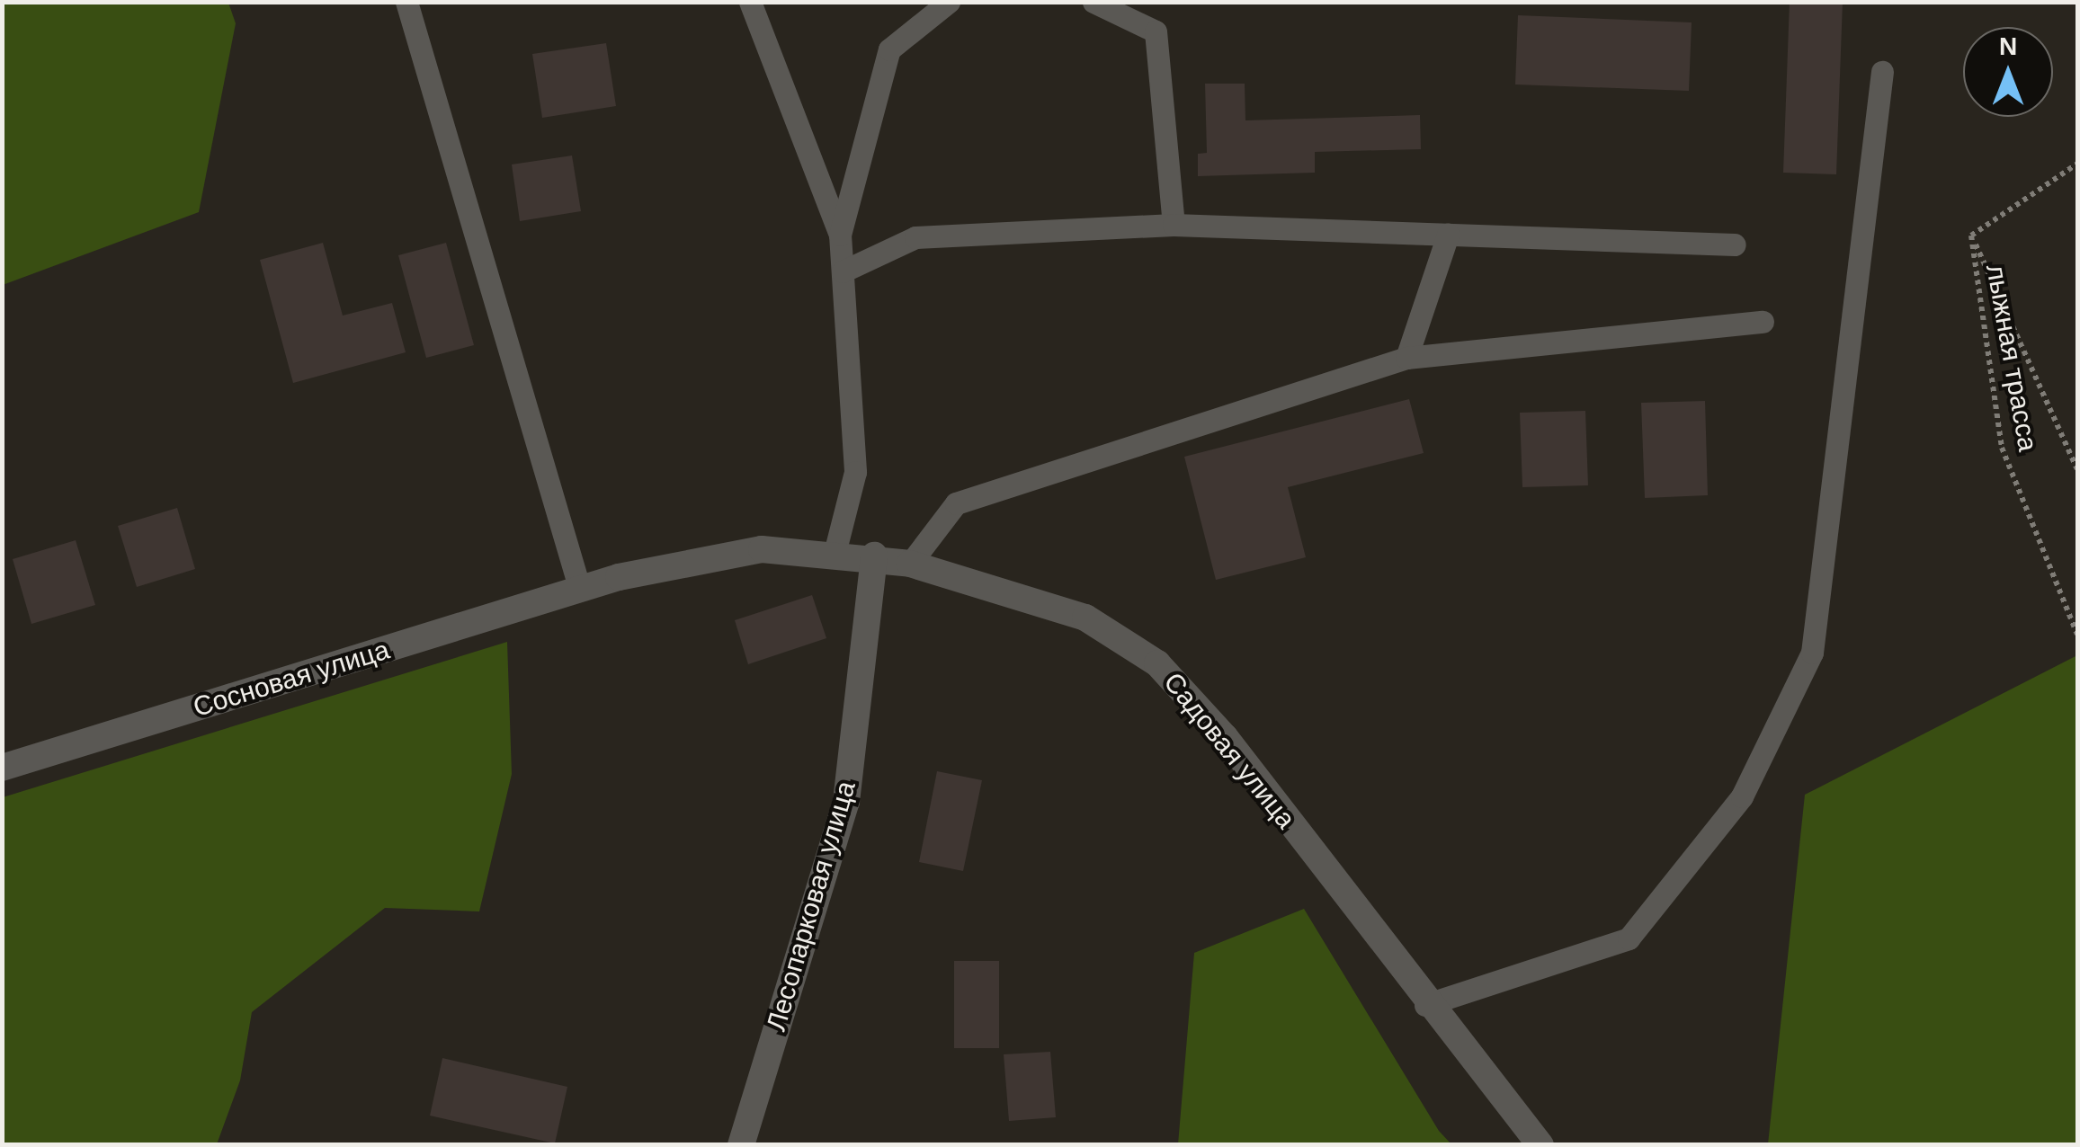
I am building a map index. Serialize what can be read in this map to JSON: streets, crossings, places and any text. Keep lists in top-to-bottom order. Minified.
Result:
{"streets":{"street":["Сосновая улица","Садовая улица","Лесопарковая улица"],"path":["лыжная трасса"]},"crossings":[["Сосновая улица","Садовая улица"],["Садовая улица","Лесопарковая улица"]],"north":"top"}
